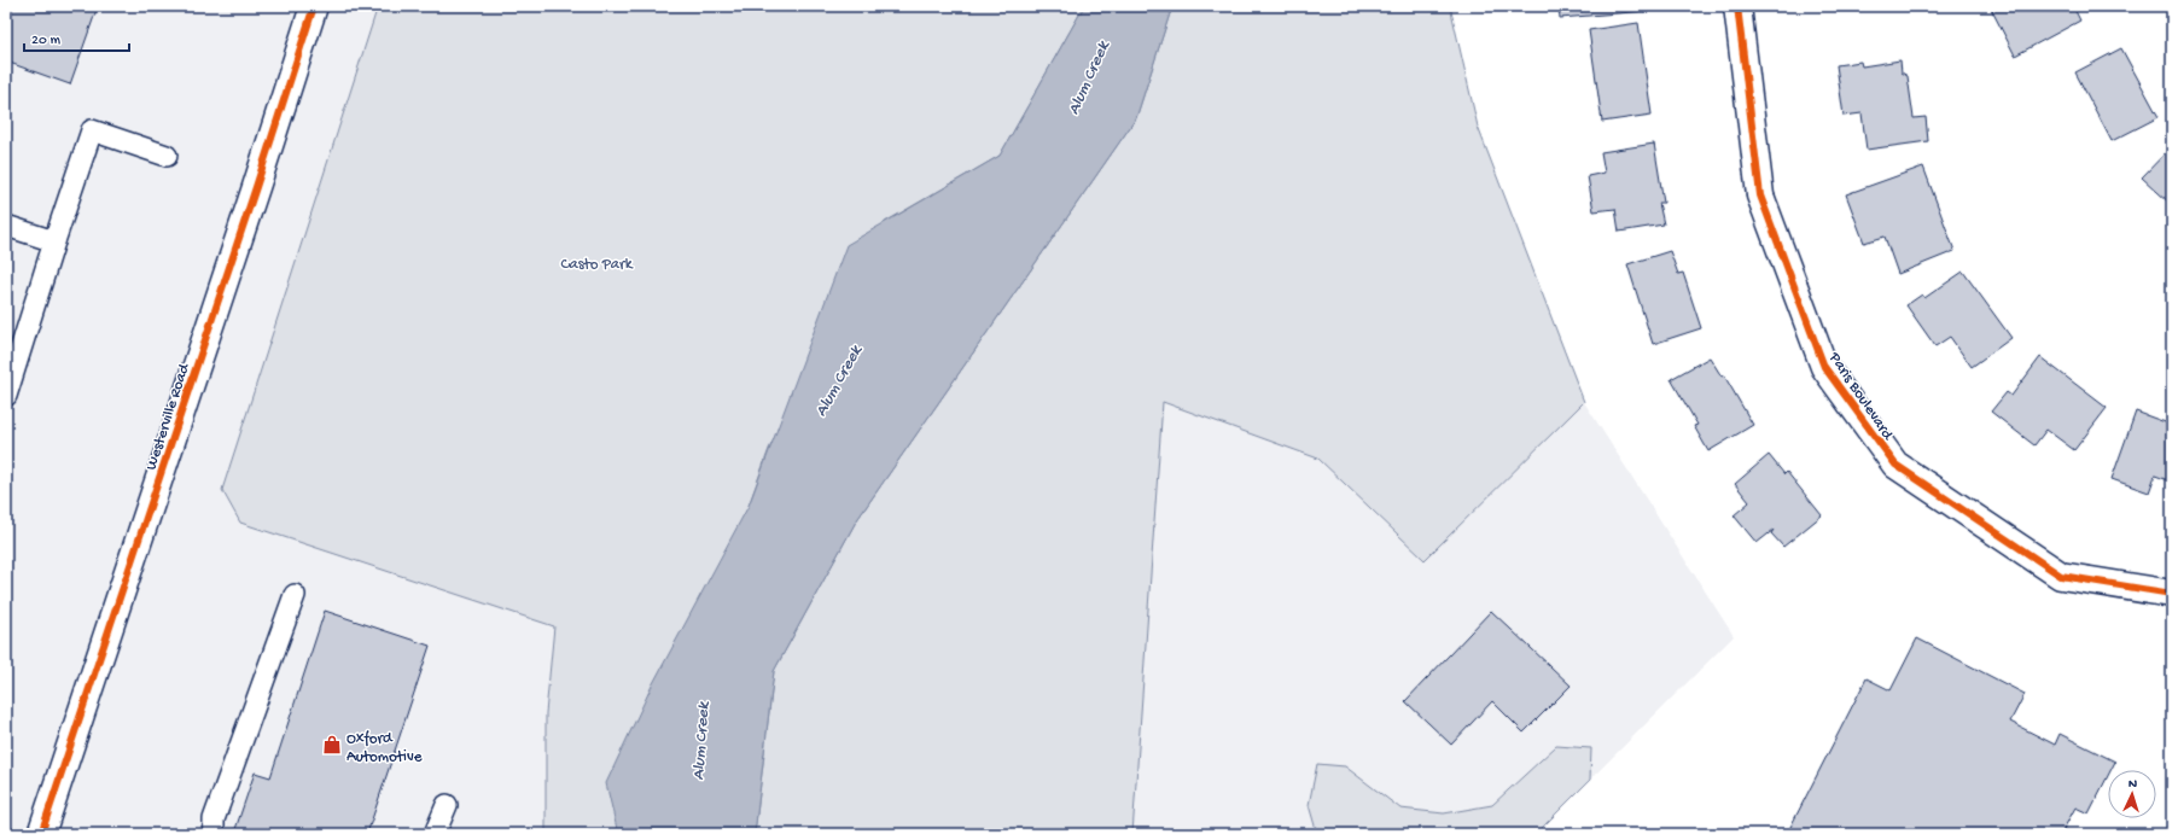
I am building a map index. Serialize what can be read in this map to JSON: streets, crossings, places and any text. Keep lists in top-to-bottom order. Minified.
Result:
{"streets":{"main road":["Paris Boulevard","Westerville Road"]},"water":["Alum Creek"],"parks":["Casto Park"],"places":{"shop":["Oxford Automotive"]},"scale_bar":"20 m","north":"top"}
